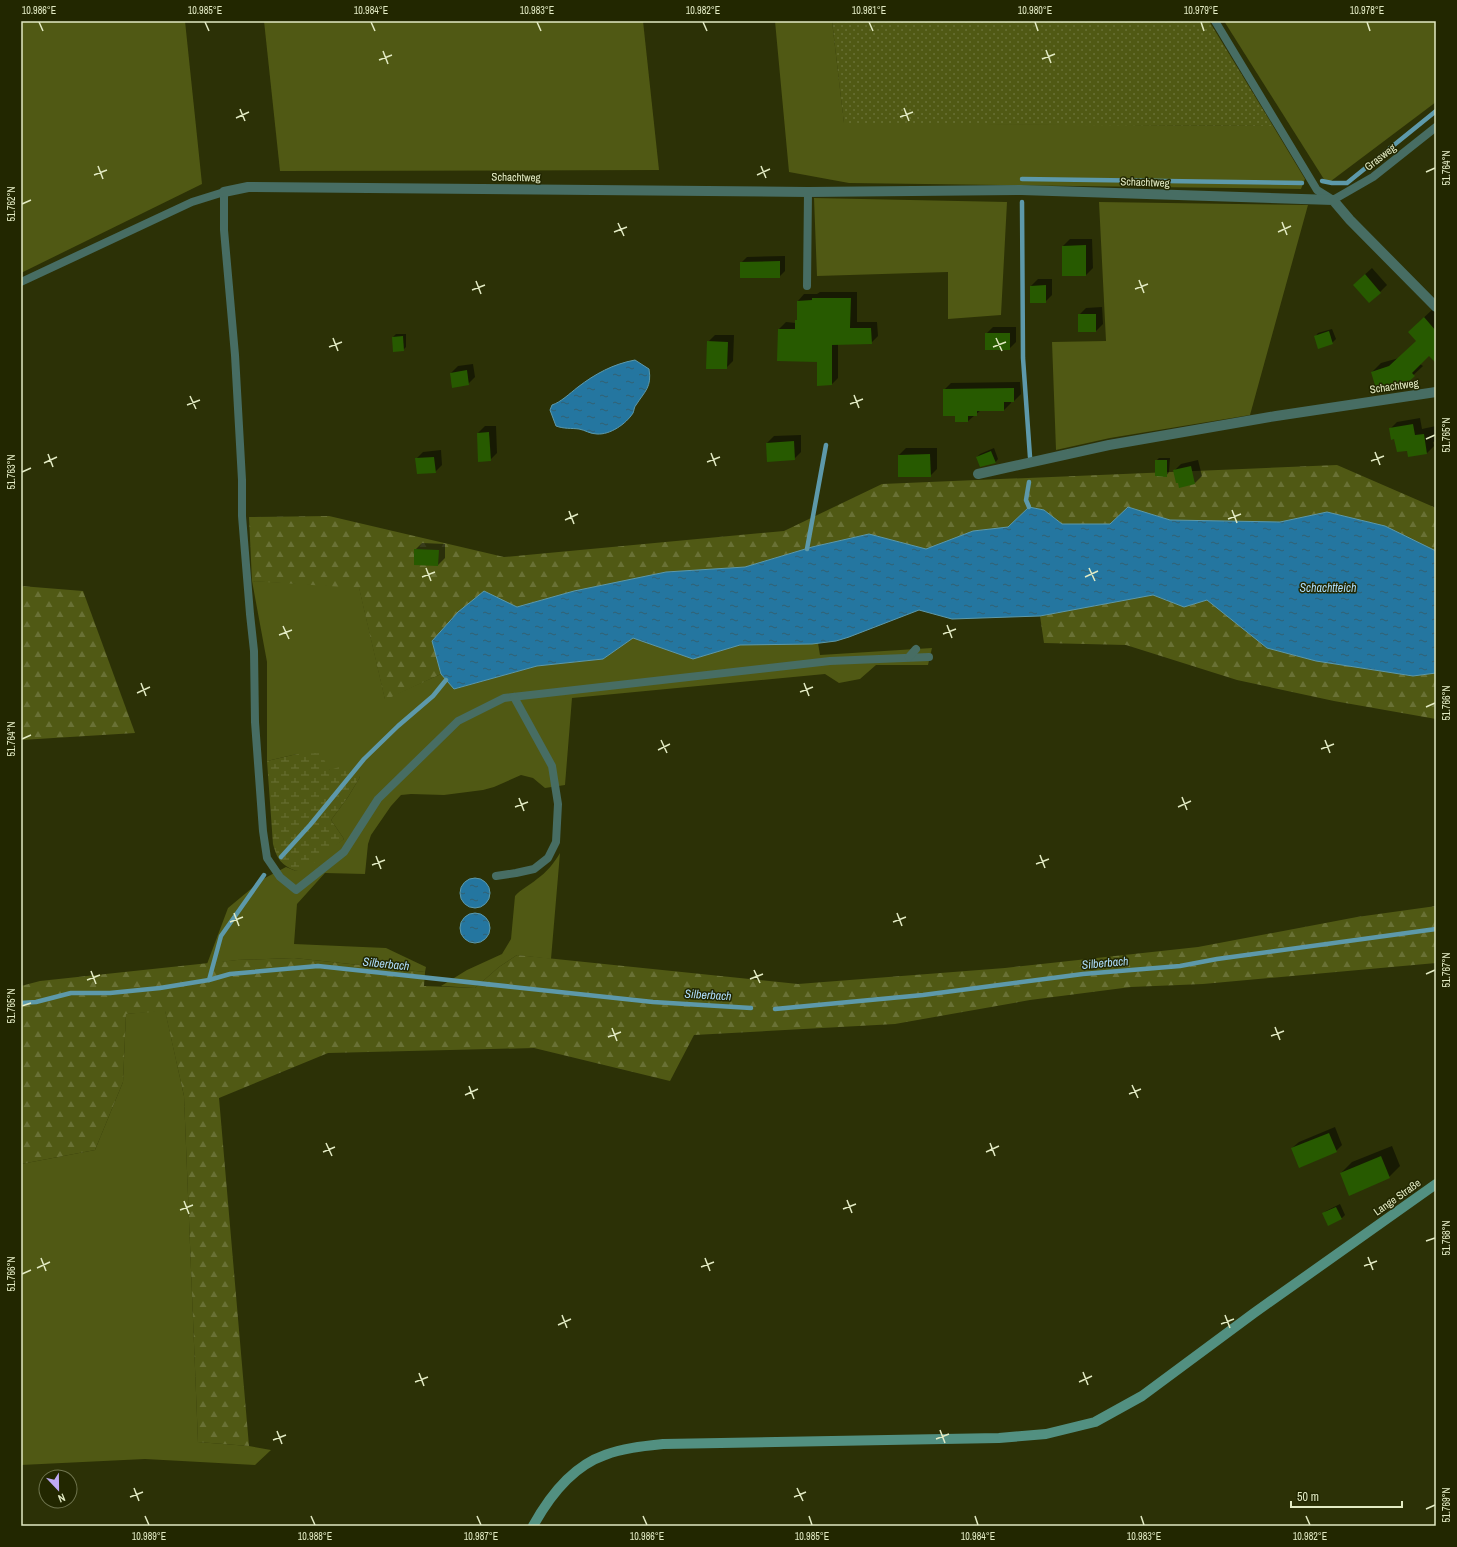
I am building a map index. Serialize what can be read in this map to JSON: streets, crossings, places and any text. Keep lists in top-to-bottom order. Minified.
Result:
{"streets":{"street":["Schachtweg","Lange Straße"],"lane":["Grasweg"]},"crossings":[["Grasweg","Schachtweg"]],"water":["Schachtteich","Silberbach"],"scale_bar":"50 m","north":"bottom","coordinates":["10.986°E","10.985°E","10.984°E","10.983°E","10.982°E","10.981°E","10.980°E","10.979°E","10.978°E","51.764°N","51.762°N","51.765°N","51.763°N","51.766°N","51.767°N","51.768°N","51.769°N","10.989°E","10.988°E","10.987°E"]}
